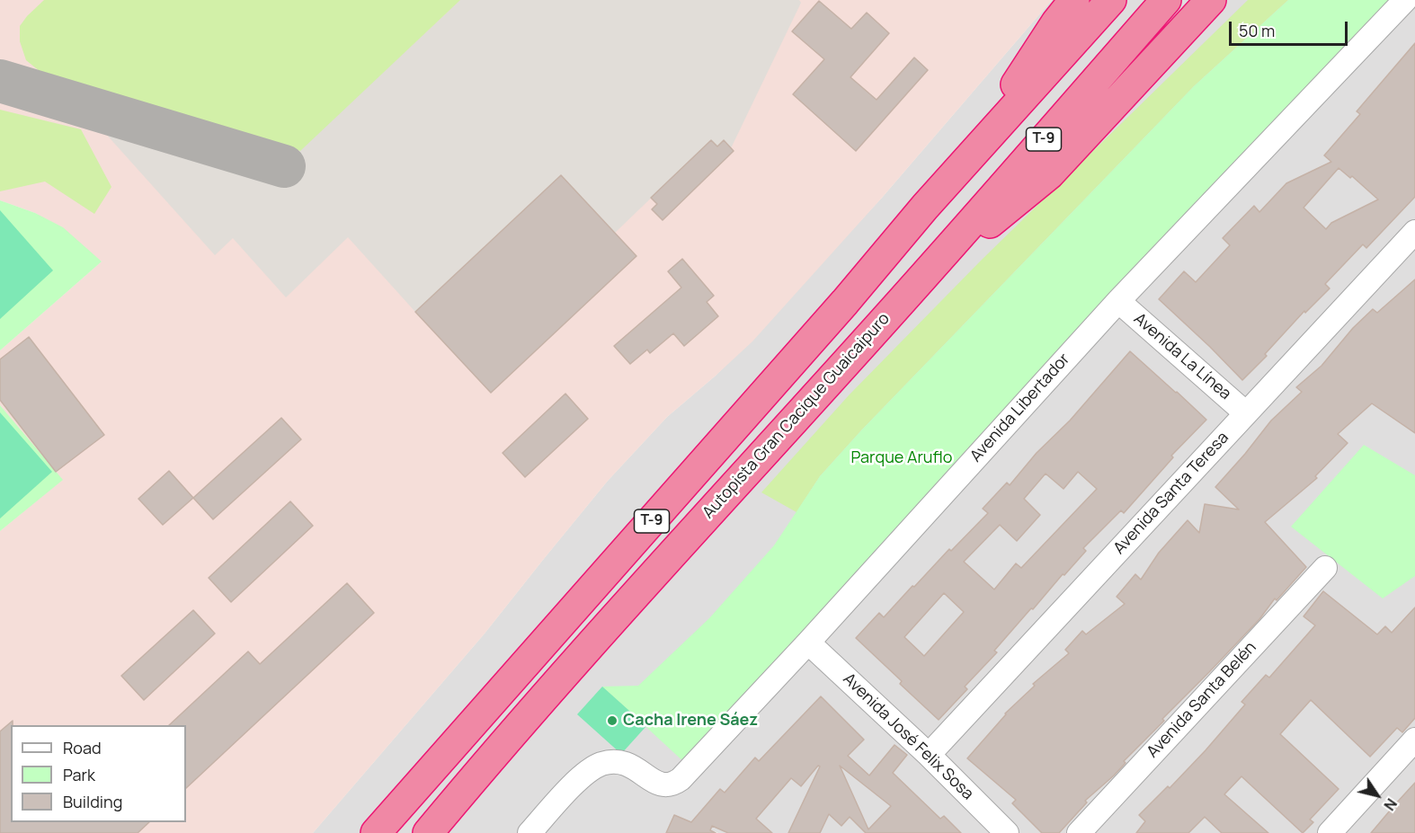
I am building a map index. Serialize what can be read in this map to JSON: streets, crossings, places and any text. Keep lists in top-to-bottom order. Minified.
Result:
{"streets":{"highway":["T-9","Autopista Gran Cacique Guaicaipuro"],"street":["Avenida La Línea","Avenida Libertador","Avenida Santa Teresa","Avenida Santa Belén","Avenida José Felix Sosa"]},"crossings":[["Avenida La Línea","Avenida Libertador"],["Avenida La Línea","Avenida Santa Teresa"],["Avenida Libertador","Avenida José Felix Sosa"],["Avenida Santa Teresa","Avenida José Felix Sosa"]],"parks":["Parque Aruflo"],"places":["Cacha Irene Sáez"],"legend":["Road","Park","Building"],"scale_bar":"50 m","north":"bottom right"}
